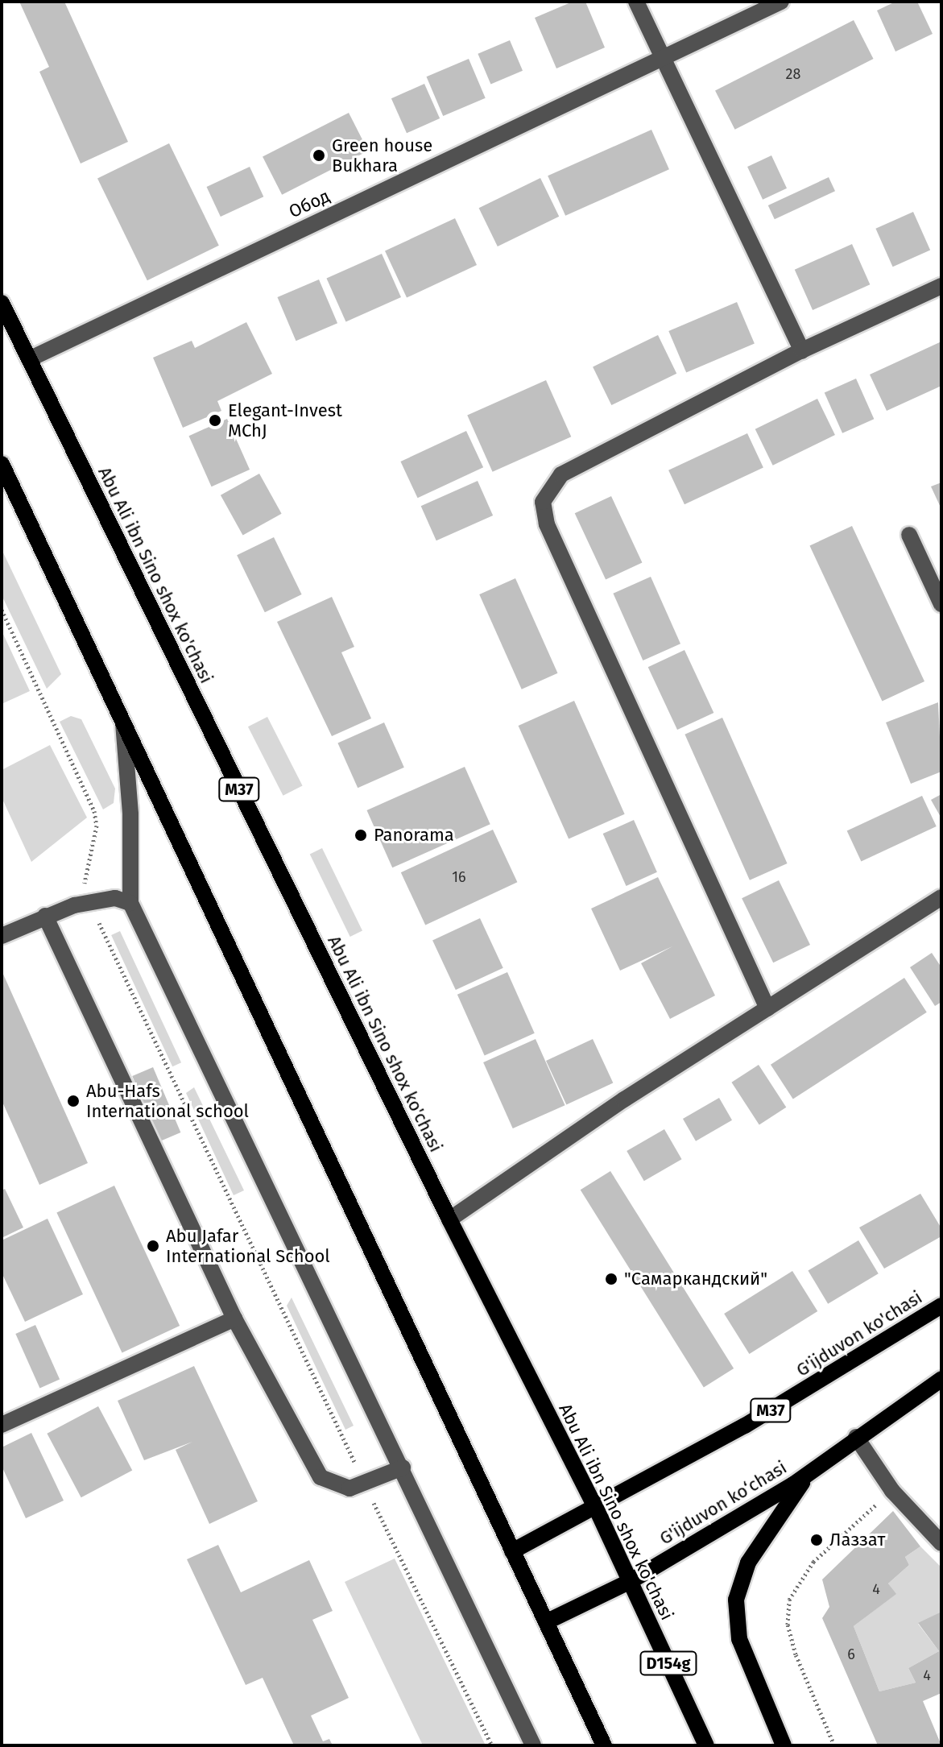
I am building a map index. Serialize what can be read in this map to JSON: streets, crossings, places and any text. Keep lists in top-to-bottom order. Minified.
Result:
{"streets":{"main road":["Abu Ali ibn Sino shox ko'chasi","M37","G'ijduvon ko'chasi","G'ijduvon ko‘chasi","D154g"],"street":["Обод"]},"crossings":[["Обод","Abu Ali ibn Sino shox ko'chasi"],["Обод","M37"],["Abu Ali ibn Sino shox ko'chasi","M37"],["Abu Ali ibn Sino shox ko'chasi","G'ijduvon ko'chasi"],["Abu Ali ibn Sino shox ko'chasi","G'ijduvon ko‘chasi"],["M37","G'ijduvon ko'chasi"]],"places":["Green house Bukhara","Elegant-Invest MChJ","Panorama","Abu-Hafs International school","Abu Jafar International School","\"Самаркандский\"","Лаззат"],"house_numbers":["28","16","4","6","4"]}
